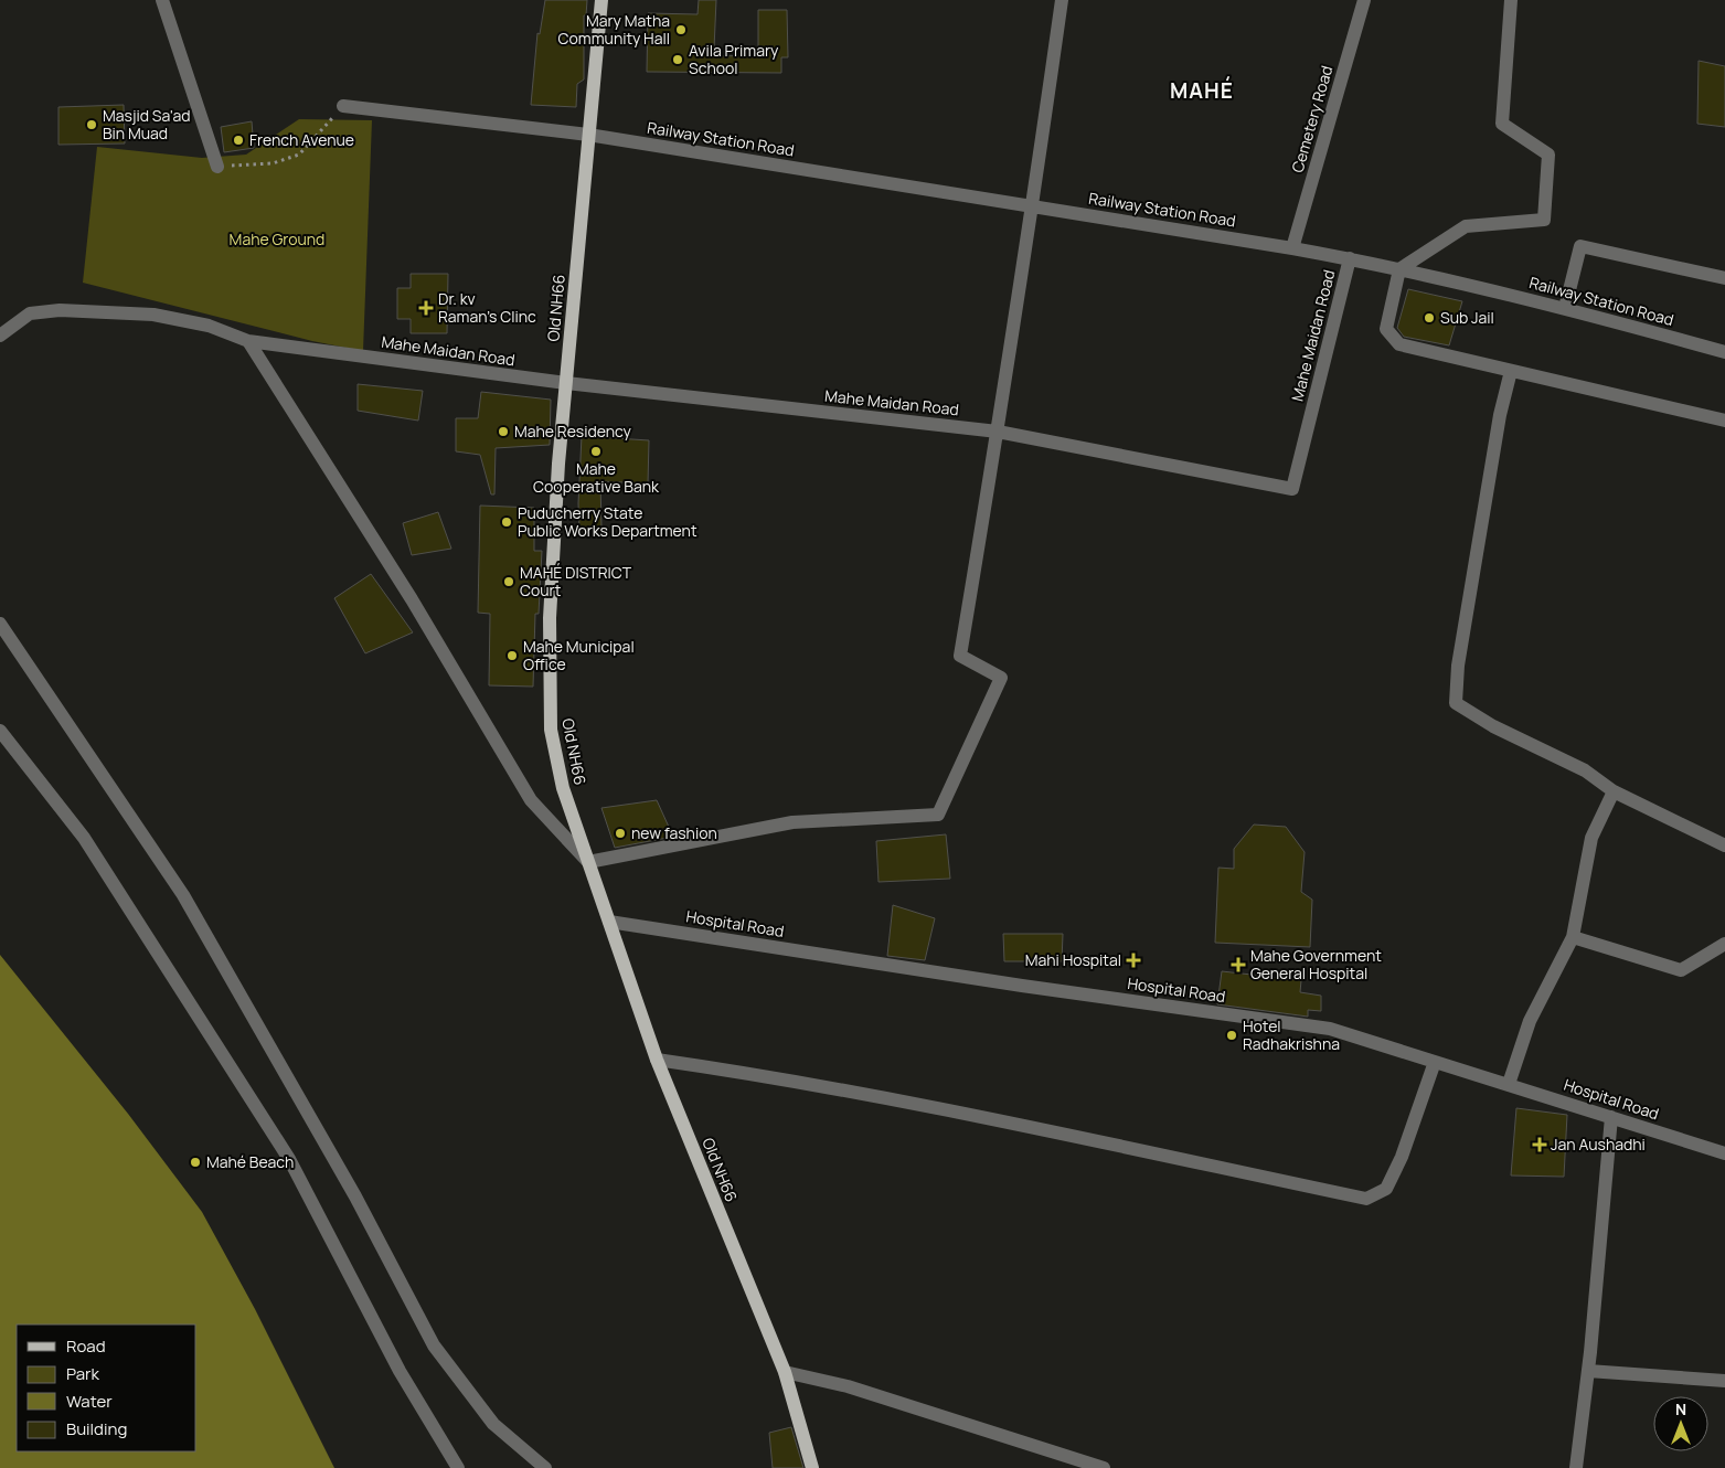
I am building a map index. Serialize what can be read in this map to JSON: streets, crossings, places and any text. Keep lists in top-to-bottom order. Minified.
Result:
{"streets":{"main road":["Old NH66"],"street":["Cemetery Road","Railway Station Road","Mahe Maidan Road","Hospital Road"]},"crossings":[["Cemetery Road","Railway Station Road"],["Railway Station Road","Old NH66"],["Railway Station Road","Mahe Maidan Road"],["Old NH66","Mahe Maidan Road"],["Old NH66","Hospital Road"]],"districts":["MAHÉ"],"parks":["Mahe Ground"],"places":{"other":["Mary Matha Community Hall","Avila Primary School","Masjid Sa'ad Bin Muad","French Avenue","Sub Jail","Mahe Residency","Mahe Cooperative Bank","Puducherry State Public Works Department","MAHÉ DISTRICT Court","Mahe Municipal Office","new fashion","Hotel Radhakrishna","Mahé Beach"],"health":["Dr. kv Raman's Clinc","Mahi Hospital","Mahe Government General Hospital","Jan Aushadhi"]},"legend":["Road","Park","Water","Building"],"north":"top"}
